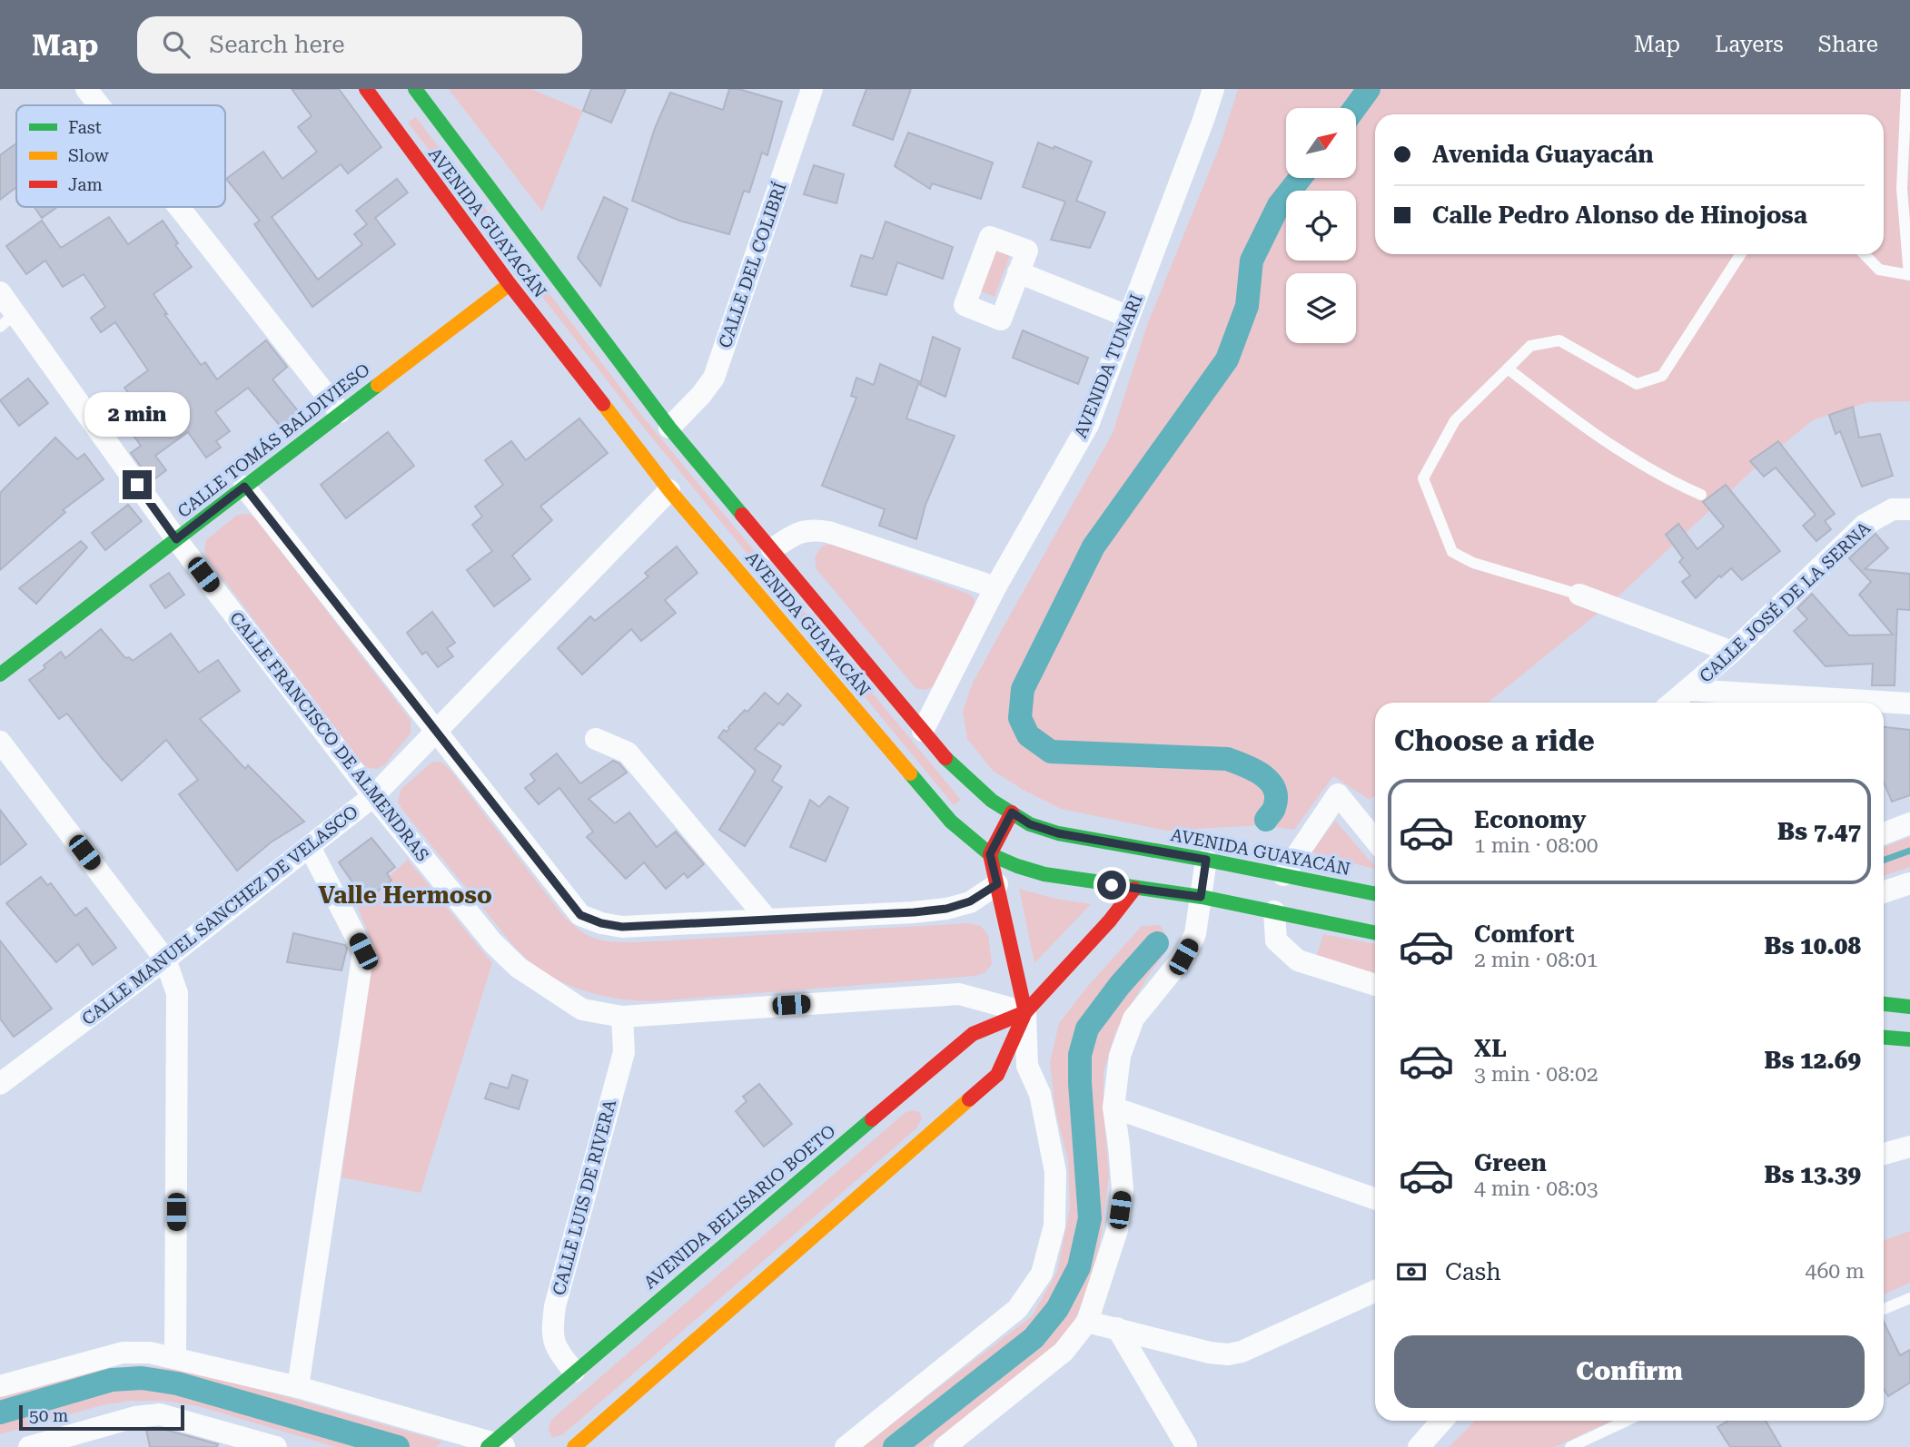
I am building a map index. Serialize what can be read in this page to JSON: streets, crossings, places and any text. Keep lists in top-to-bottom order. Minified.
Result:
{"streets":{"main road":["AVENIDA GUAYACÁN","CALLE TOMÁS BALDIVIESO","AVENIDA BELISARIO BOETO"],"street":["CALLE DEL COLIBRÍ","AVENIDA TUNARI","CALLE JOSÉ DE LA SERNA","CALLE FRANCISCO DE ALMENDRAS","CALLE MANUEL SANCHEZ DE VELASCO","CALLE LUIS DE RIVERA"]},"crossings":[["AVENIDA GUAYACÁN","CALLE DEL COLIBRÍ"],["AVENIDA GUAYACÁN","AVENIDA TUNARI"],["AVENIDA GUAYACÁN","CALLE TOMÁS BALDIVIESO"],["AVENIDA GUAYACÁN","CALLE MANUEL SANCHEZ DE VELASCO"],["AVENIDA GUAYACÁN","AVENIDA BELISARIO BOETO"],["CALLE TOMÁS BALDIVIESO","CALLE FRANCISCO DE ALMENDRAS"],["CALLE FRANCISCO DE ALMENDRAS","CALLE MANUEL SANCHEZ DE VELASCO"],["CALLE FRANCISCO DE ALMENDRAS","CALLE LUIS DE RIVERA"],["CALLE FRANCISCO DE ALMENDRAS","AVENIDA BELISARIO BOETO"],["CALLE LUIS DE RIVERA","AVENIDA BELISARIO BOETO"]],"districts":["Valle Hermoso"],"legend":["Fast","Slow","Jam"],"scale_bar":"50 m","north":"top right","page":{"header":"Map","search":"Search here","nav":["Map","Layers","Share"],"banner":["Avenida Guayacán","Calle Pedro Alonso de Hinojosa"],"bubble":"2 min","heading":"Choose a ride","list":[{"name":"Economy","note":"1 min · 08:00","value":"Bs 7.47"},{"name":"Comfort","note":"2 min · 08:01","value":"Bs 10.08"},{"name":"XL","note":"3 min · 08:02","value":"Bs 12.69"},{"name":"Green","note":"4 min · 08:03","value":"Bs 13.39"}],"pay":["Cash","460 m"],"buttons":"Confirm","scale":"50 m"}}
